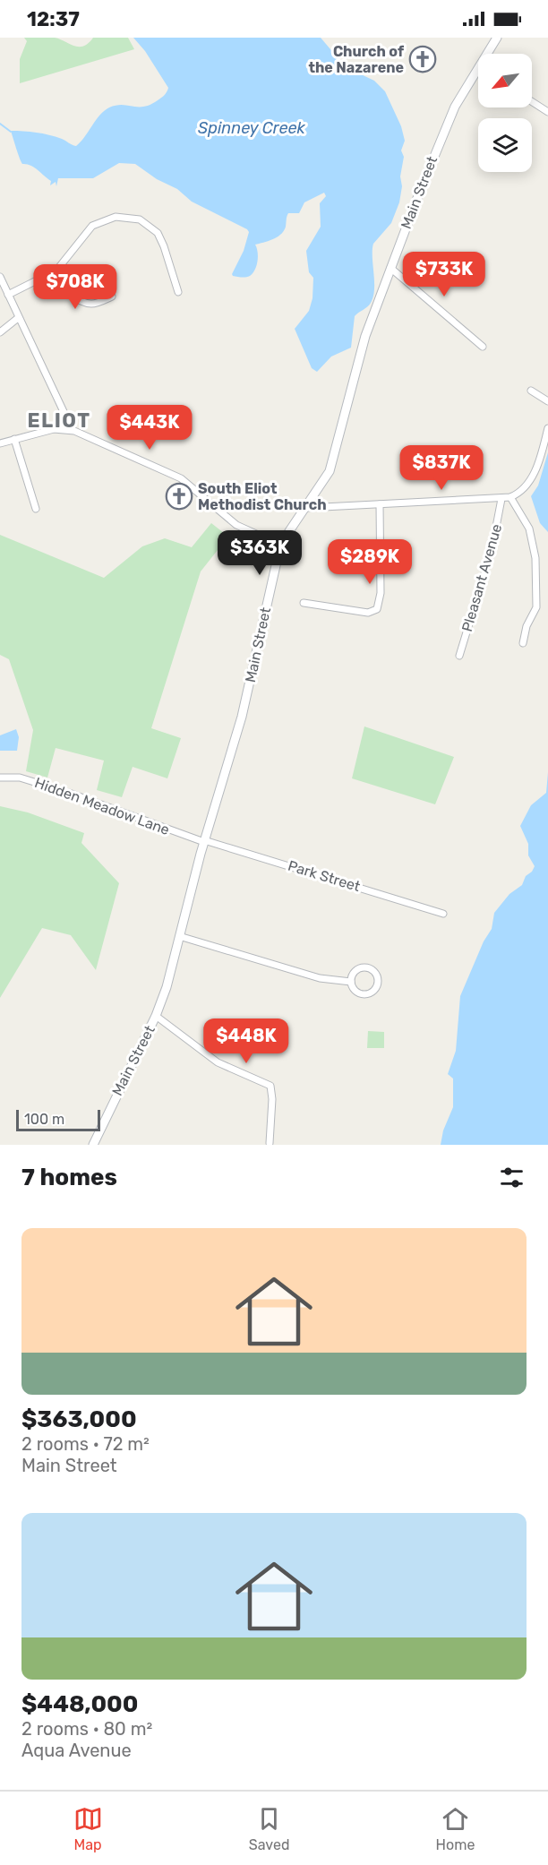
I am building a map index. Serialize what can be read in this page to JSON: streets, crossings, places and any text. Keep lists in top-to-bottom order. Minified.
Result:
{"streets":{"main road":["Main Street"],"street":["Pleasant Avenue","Hidden Meadow Lane","Park Street"]},"crossings":[["Main Street","Hidden Meadow Lane"],["Main Street","Park Street"],["Hidden Meadow Lane","Park Street"]],"districts":["ELIOT"],"water":["Spinney Creek"],"places":{"church":["Church of the Nazarene","South Eliot Methodist Church"]},"scale_bar":"100 m","north":"bottom left","page":{"status":"12:37","price":["$733K","$708K","$443K","$837K","$363K","$289K","$448K"],"scale":"100 m","heading":"7 homes","list":[{"name":"$363,000","note":"2 rooms · 72 m² · Main Street"},{"name":"$448,000","note":"2 rooms · 80 m² · Aqua Avenue"}],"tabs":["Map","Saved","Home"]}}
